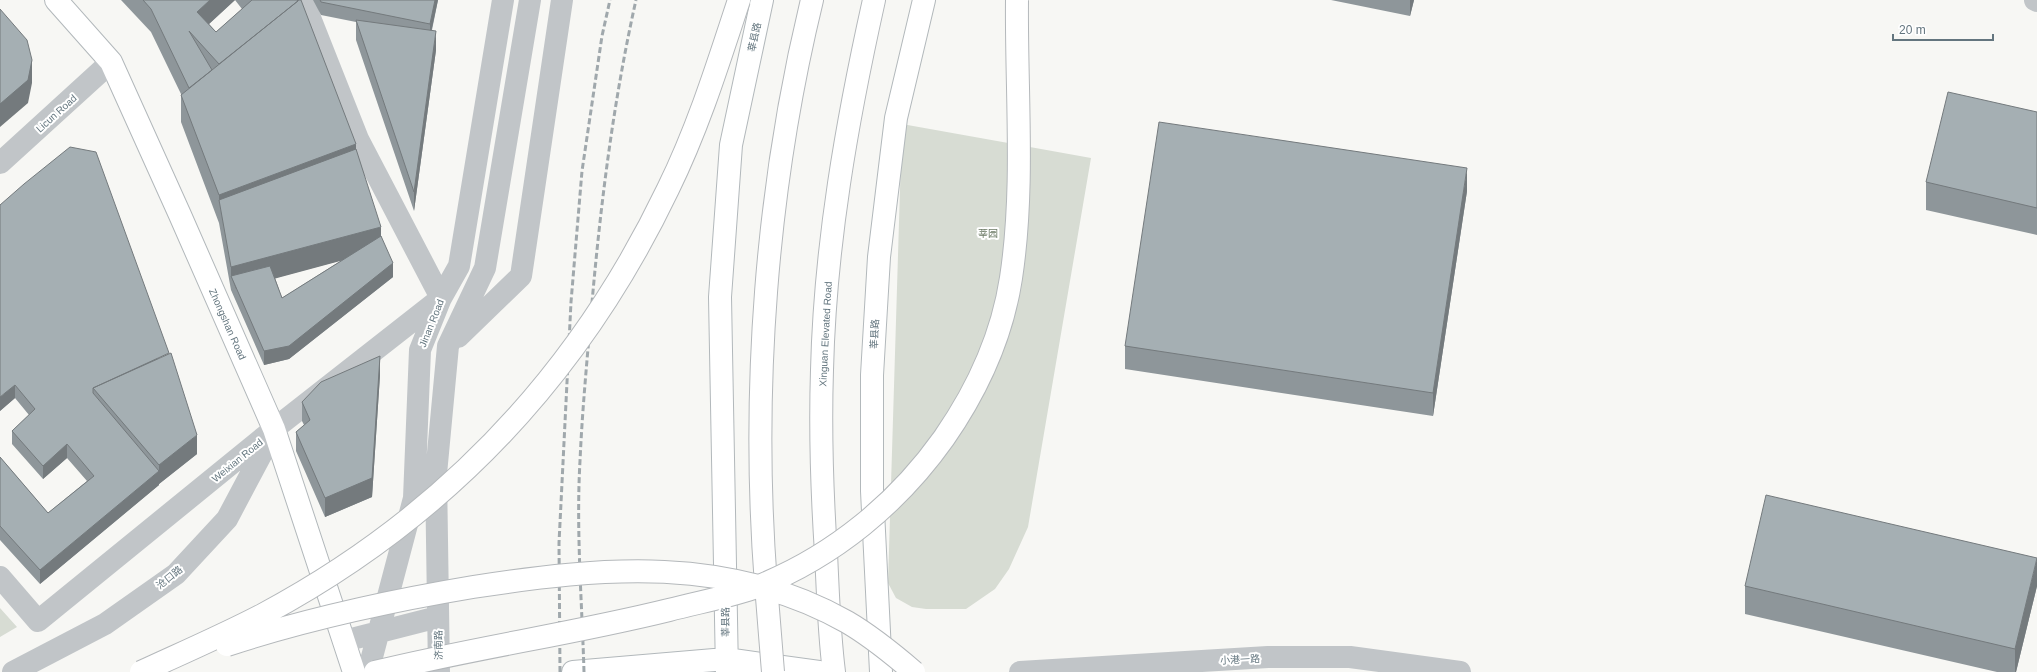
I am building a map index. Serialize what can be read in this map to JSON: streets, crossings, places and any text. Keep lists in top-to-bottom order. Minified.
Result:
{"streets":{"main road":["莘县路","Zhongshan Road","Xinguan Elevated Road"],"street":["Licun Road","Jinan Road","Weixian Road","沧口路","济南路","小港一路"]},"crossings":[["Licun Road","Zhongshan Road"],["Jinan Road","Weixian Road"],["Zhongshan Road","Weixian Road"],["Zhongshan Road","沧口路"],["Weixian Road","沧口路"]],"parks":["莘园"],"scale_bar":"20 m"}
